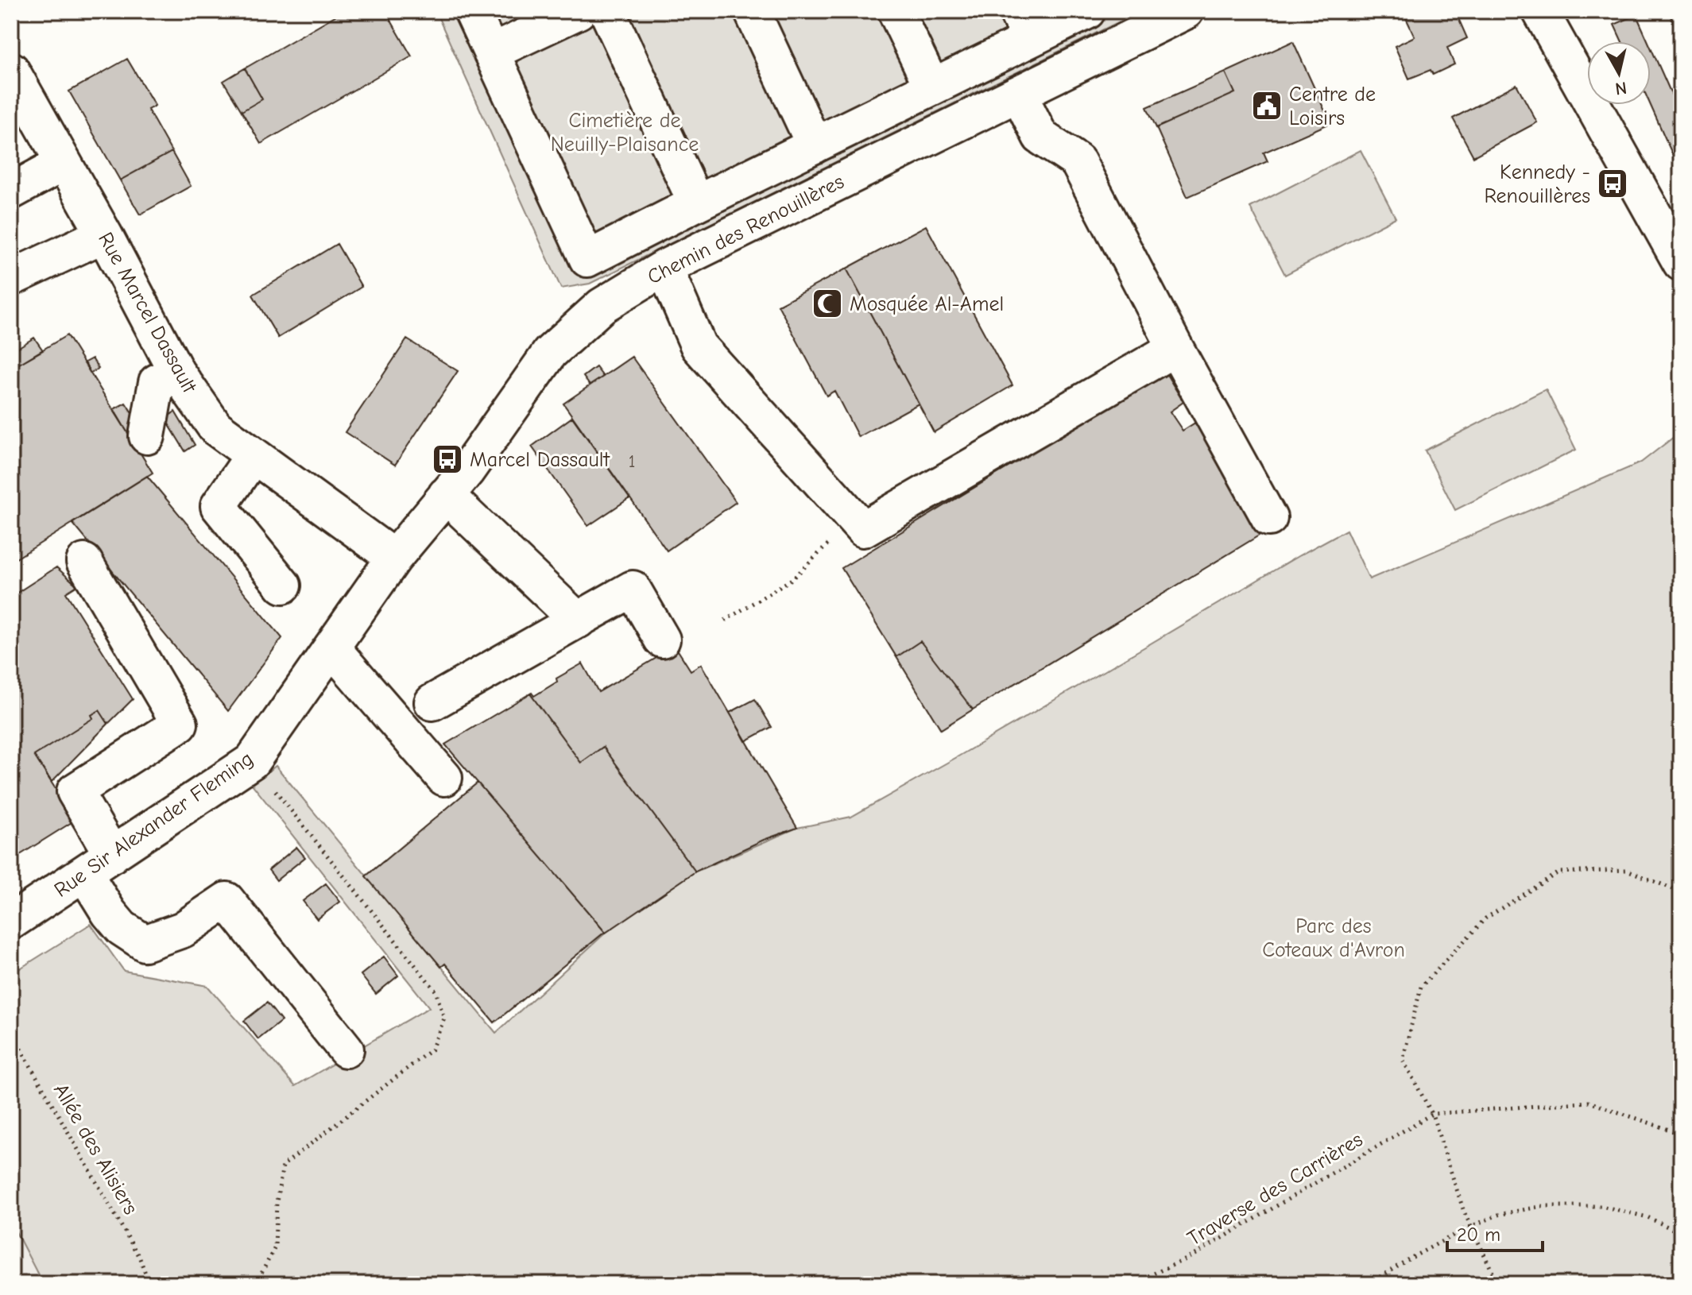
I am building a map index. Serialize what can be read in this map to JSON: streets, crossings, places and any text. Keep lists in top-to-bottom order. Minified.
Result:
{"streets":{"street":["Chemin des Renouillères","Rue Marcel Dassault","Rue Sir Alexander Fleming"],"path":["Allée des Alisiers","Traverse des Carrières"]},"crossings":[["Chemin des Renouillères","Rue Marcel Dassault"],["Chemin des Renouillères","Rue Sir Alexander Fleming"],["Rue Marcel Dassault","Rue Sir Alexander Fleming"]],"parks":["Cimetière de Neuilly-Plaisance","Parc des Coteaux d'Avron"],"places":{"public building":["Centre de Loisirs"],"bus stop":["Kennedy - Renouillères","Marcel Dassault"],"mosque":["Mosquée Al-Amel"]},"house_numbers":["1"],"scale_bar":"20 m","north":"bottom"}
